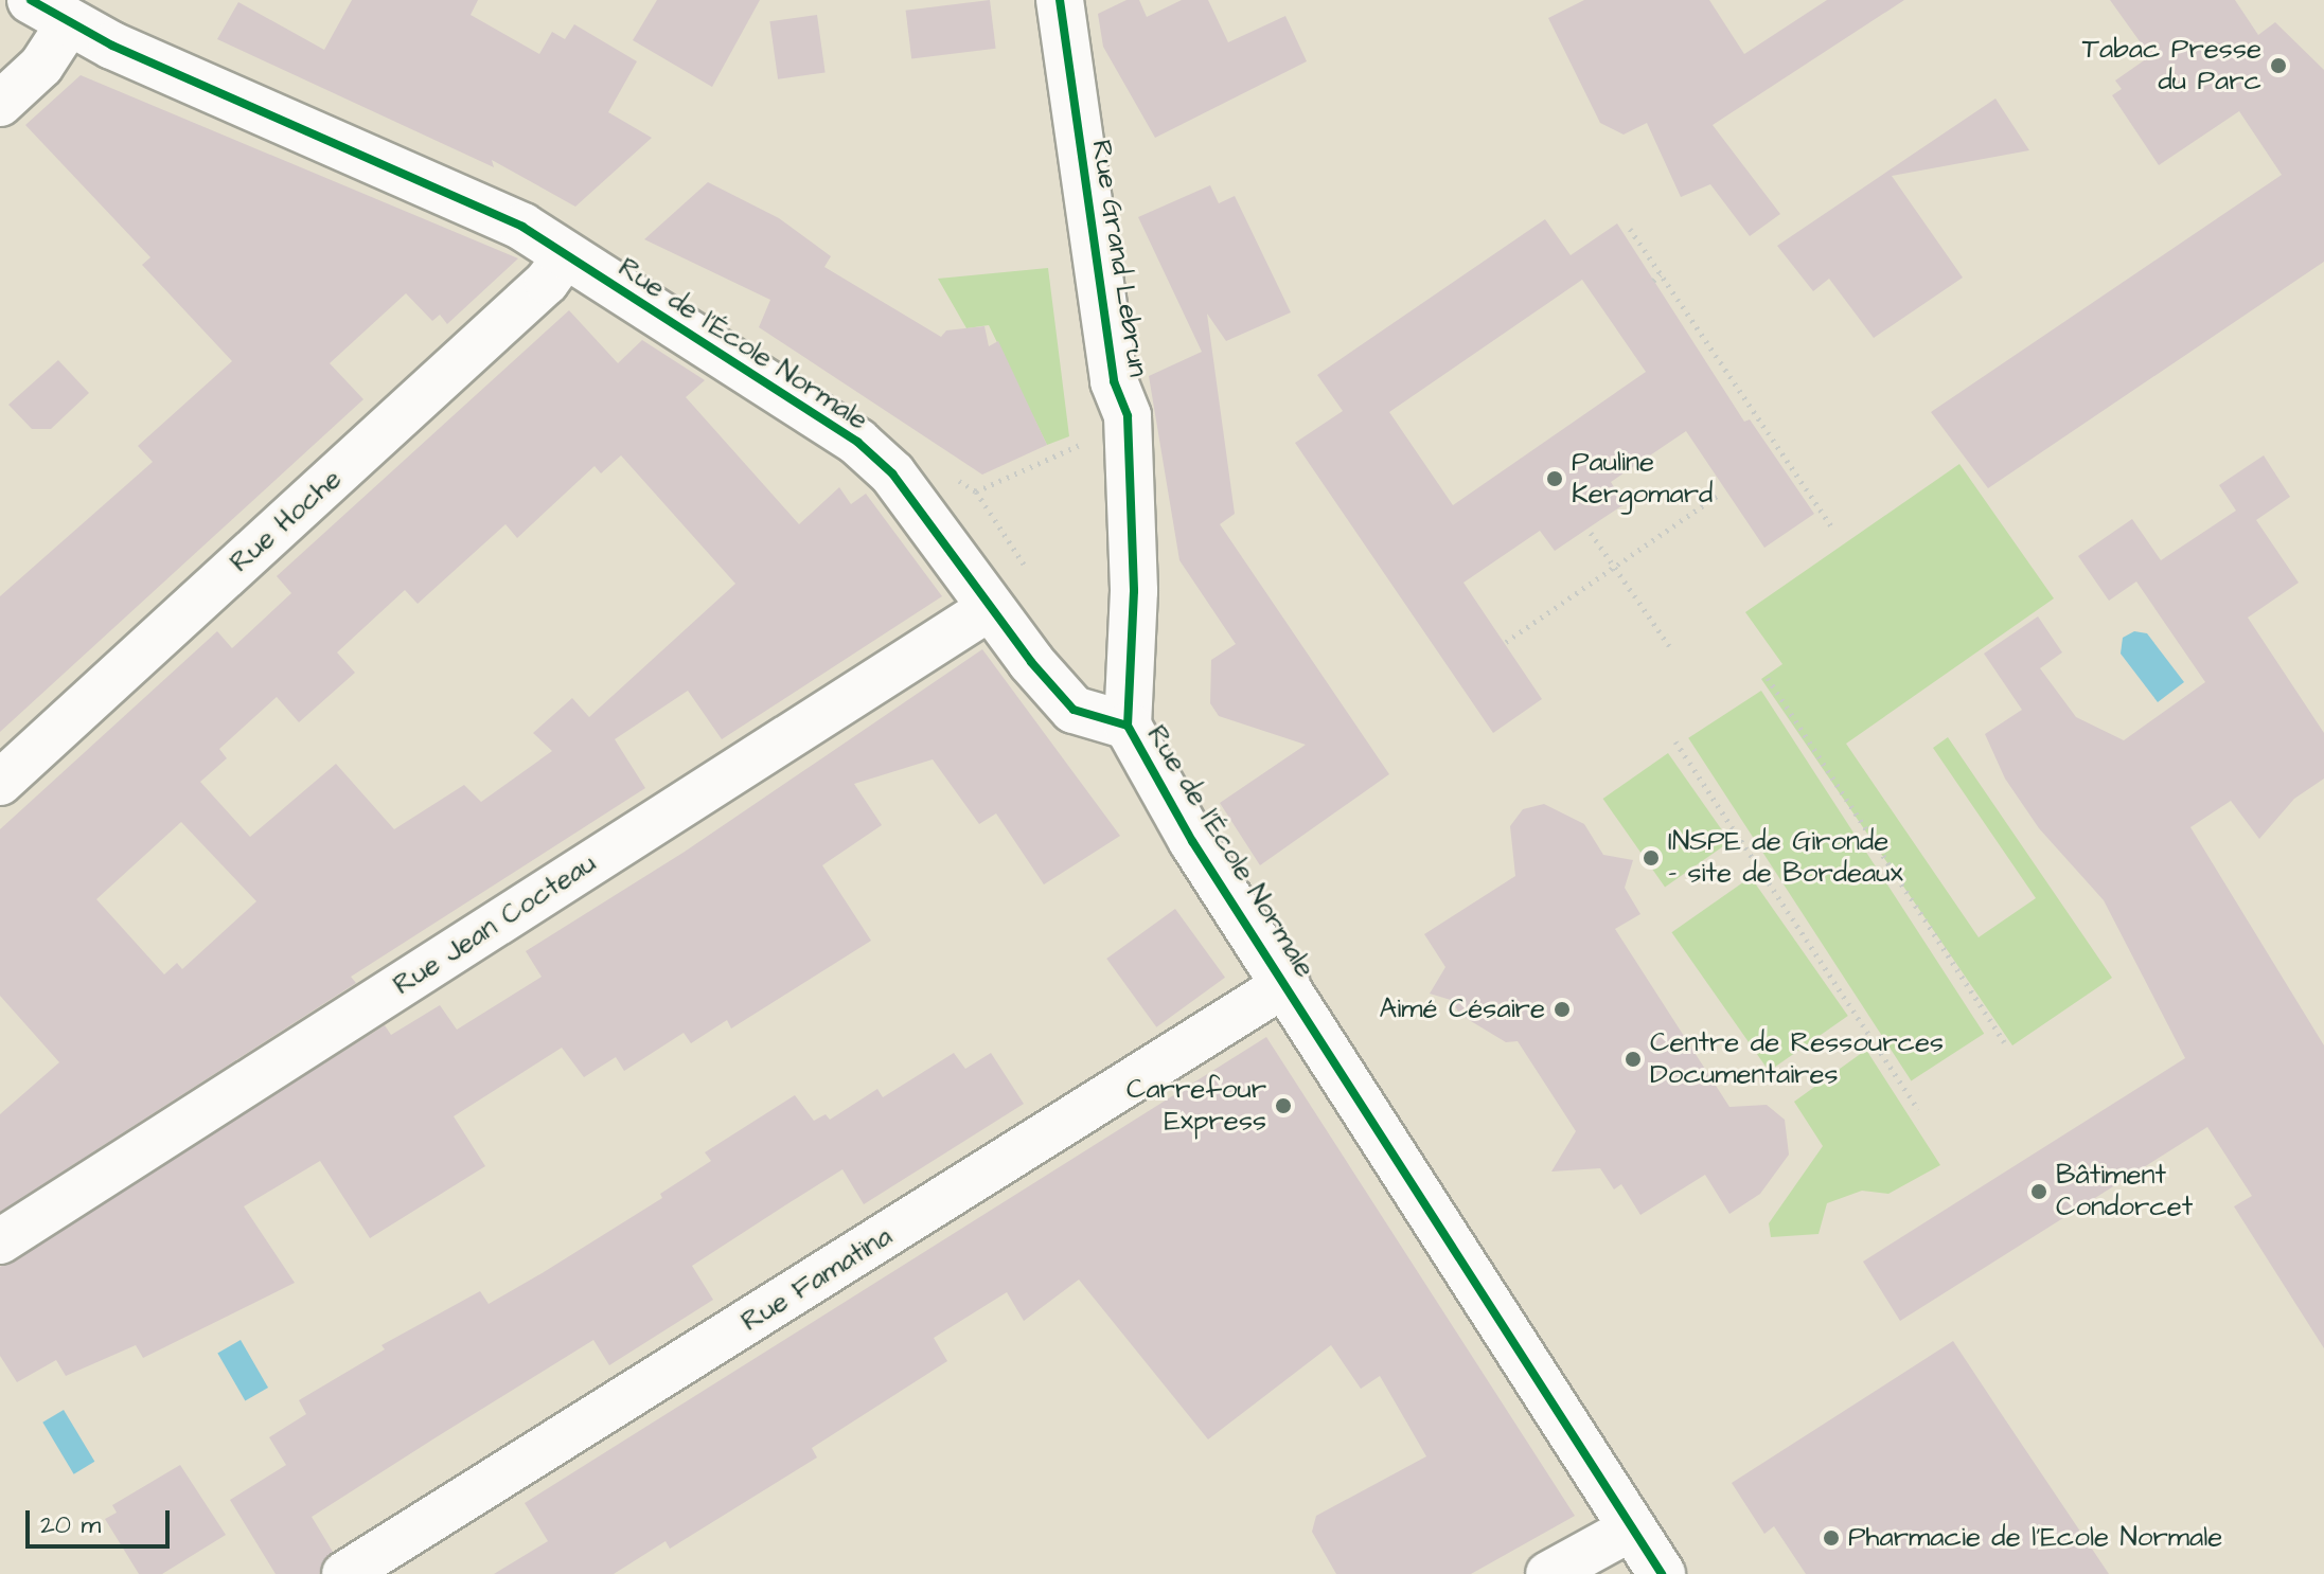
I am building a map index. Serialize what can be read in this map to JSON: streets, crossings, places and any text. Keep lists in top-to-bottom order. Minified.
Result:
{"streets":{"main road":["Rue Grand Lebrun","Rue de l'École Normale"],"street":["Rue Hoche","Rue Jean Cocteau","Rue Famatina"]},"crossings":[["Rue Grand Lebrun","Rue de l'École Normale"],["Rue de l'École Normale","Rue Hoche"],["Rue de l'École Normale","Rue Jean Cocteau"],["Rue de l'École Normale","Rue Famatina"]],"places":["Tabac Presse du Parc","Pauline Kergomard","INSPE de Gironde - site de Bordeaux","Aimé Césaire","Centre de Ressources Documentaires","Carrefour Express","Bâtiment Condorcet","Pharmacie de l'Ecole Normale"],"scale_bar":"20 m"}
